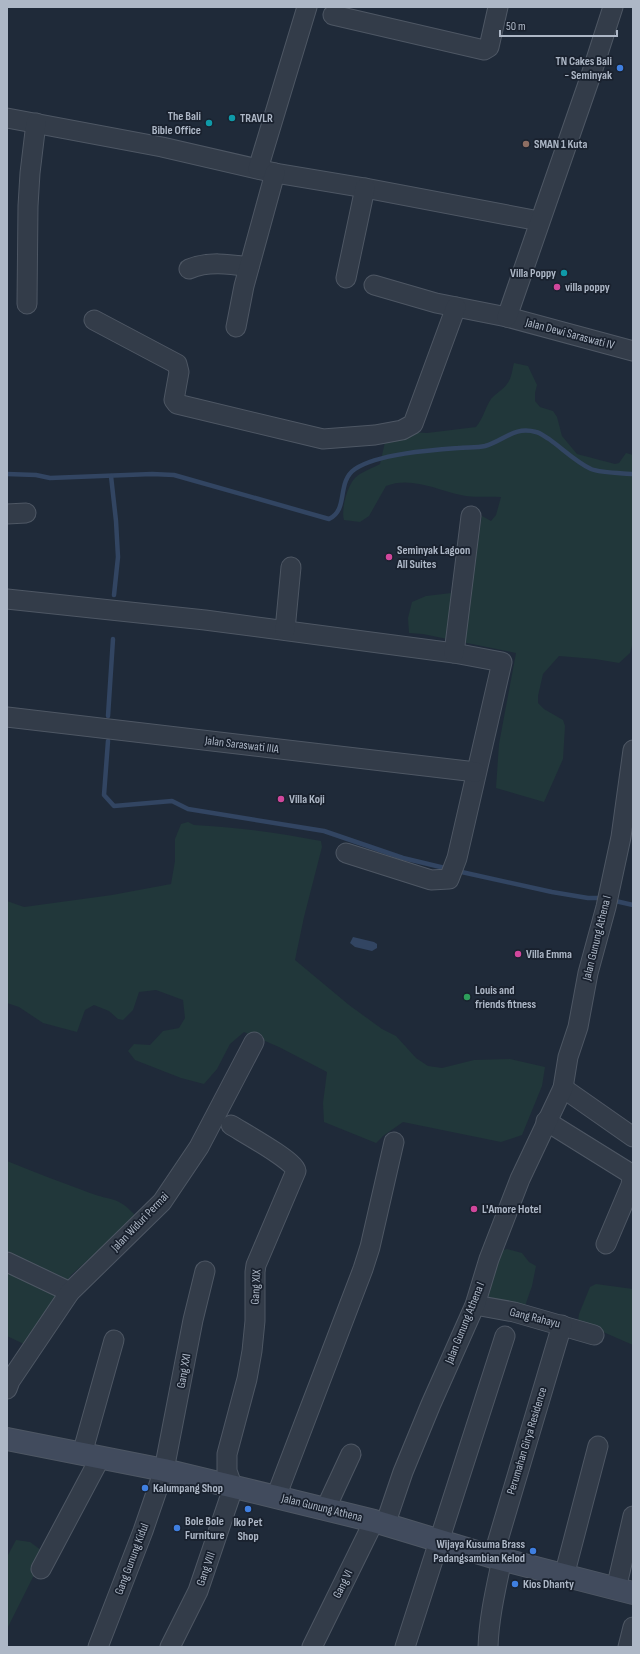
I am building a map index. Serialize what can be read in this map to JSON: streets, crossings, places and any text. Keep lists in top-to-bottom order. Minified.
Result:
{"streets":{"street":["Jalan Dewi Saraswati IV","Jalan Saraswati IIIA","Jalan Gunung Athena I","Jalan Widuri Permai","Gang XIX","Gang Rahayu","Gang XXI","Perumahan Girya Residence","Jalan Gunung Athena","Gang Gunung Kidul","Gang VIII","Gang VI"]},"crossings":[["Jalan Gunung Athena I","Gang Rahayu"],["Jalan Gunung Athena I","Jalan Gunung Athena"],["Jalan Gunung Athena I","Gang VI"],["Gang XIX","Jalan Gunung Athena"],["Gang XIX","Gang VIII"],["Gang Rahayu","Perumahan Girya Residence"],["Gang XXI","Jalan Gunung Athena"],["Gang XXI","Gang Gunung Kidul"],["Perumahan Girya Residence","Jalan Gunung Athena"],["Jalan Gunung Athena","Gang Gunung Kidul"],["Jalan Gunung Athena","Gang VIII"],["Jalan Gunung Athena","Gang VI"]],"places":["TN Cakes Bali - Seminyak","TRAVLR","The Bali Bible Office","SMAN 1 Kuta","Villa Poppy","villa poppy","Seminyak Lagoon All Suites","Villa Koji","Villa Emma","Louis and friends fitness","L'Amore Hotel","Kalumpang Shop","Iko Pet Shop","Bole Bole Furniture","Wijaya Kusuma Brass Padangsambian Kelod","Kios Dhanty"],"scale_bar":"50 m"}
